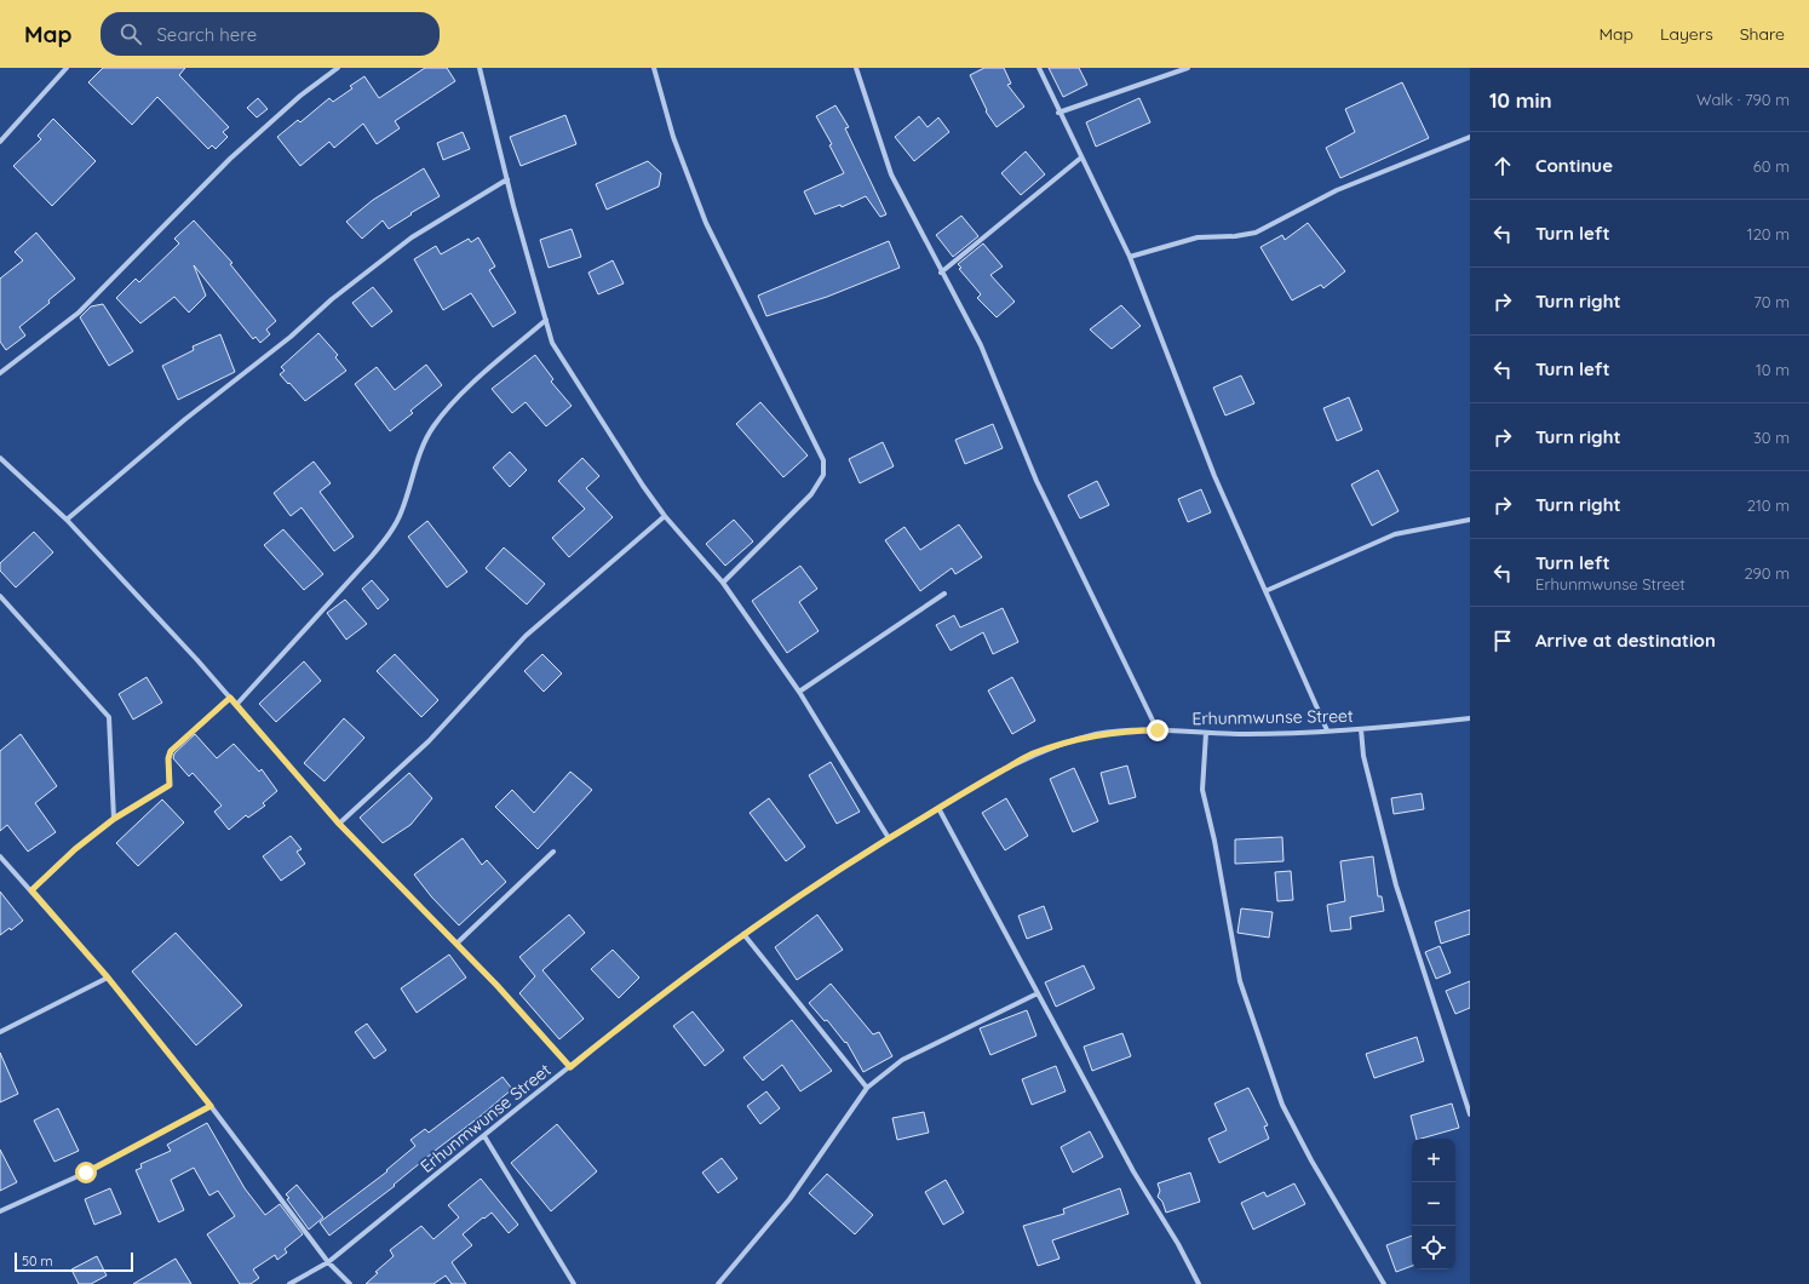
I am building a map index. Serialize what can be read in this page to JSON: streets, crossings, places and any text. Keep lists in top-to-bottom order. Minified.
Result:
{"streets":{"street":["Erhunmwunse Street"]},"scale_bar":"50 m","page":{"header":"Map","search":"Search here","nav":["Map","Layers","Share"],"heading":["10 min","Walk · 790 m"],"list":[["Continue","60 m"],["Turn left","120 m"],["Turn right","70 m"],["Turn left","10 m"],["Turn right","30 m"],["Turn right","210 m"],["Turn left","Erhunmwunse Street","290 m"],"Arrive at destination"],"map_buttons":["+","−"],"scale":"50 m"}}
